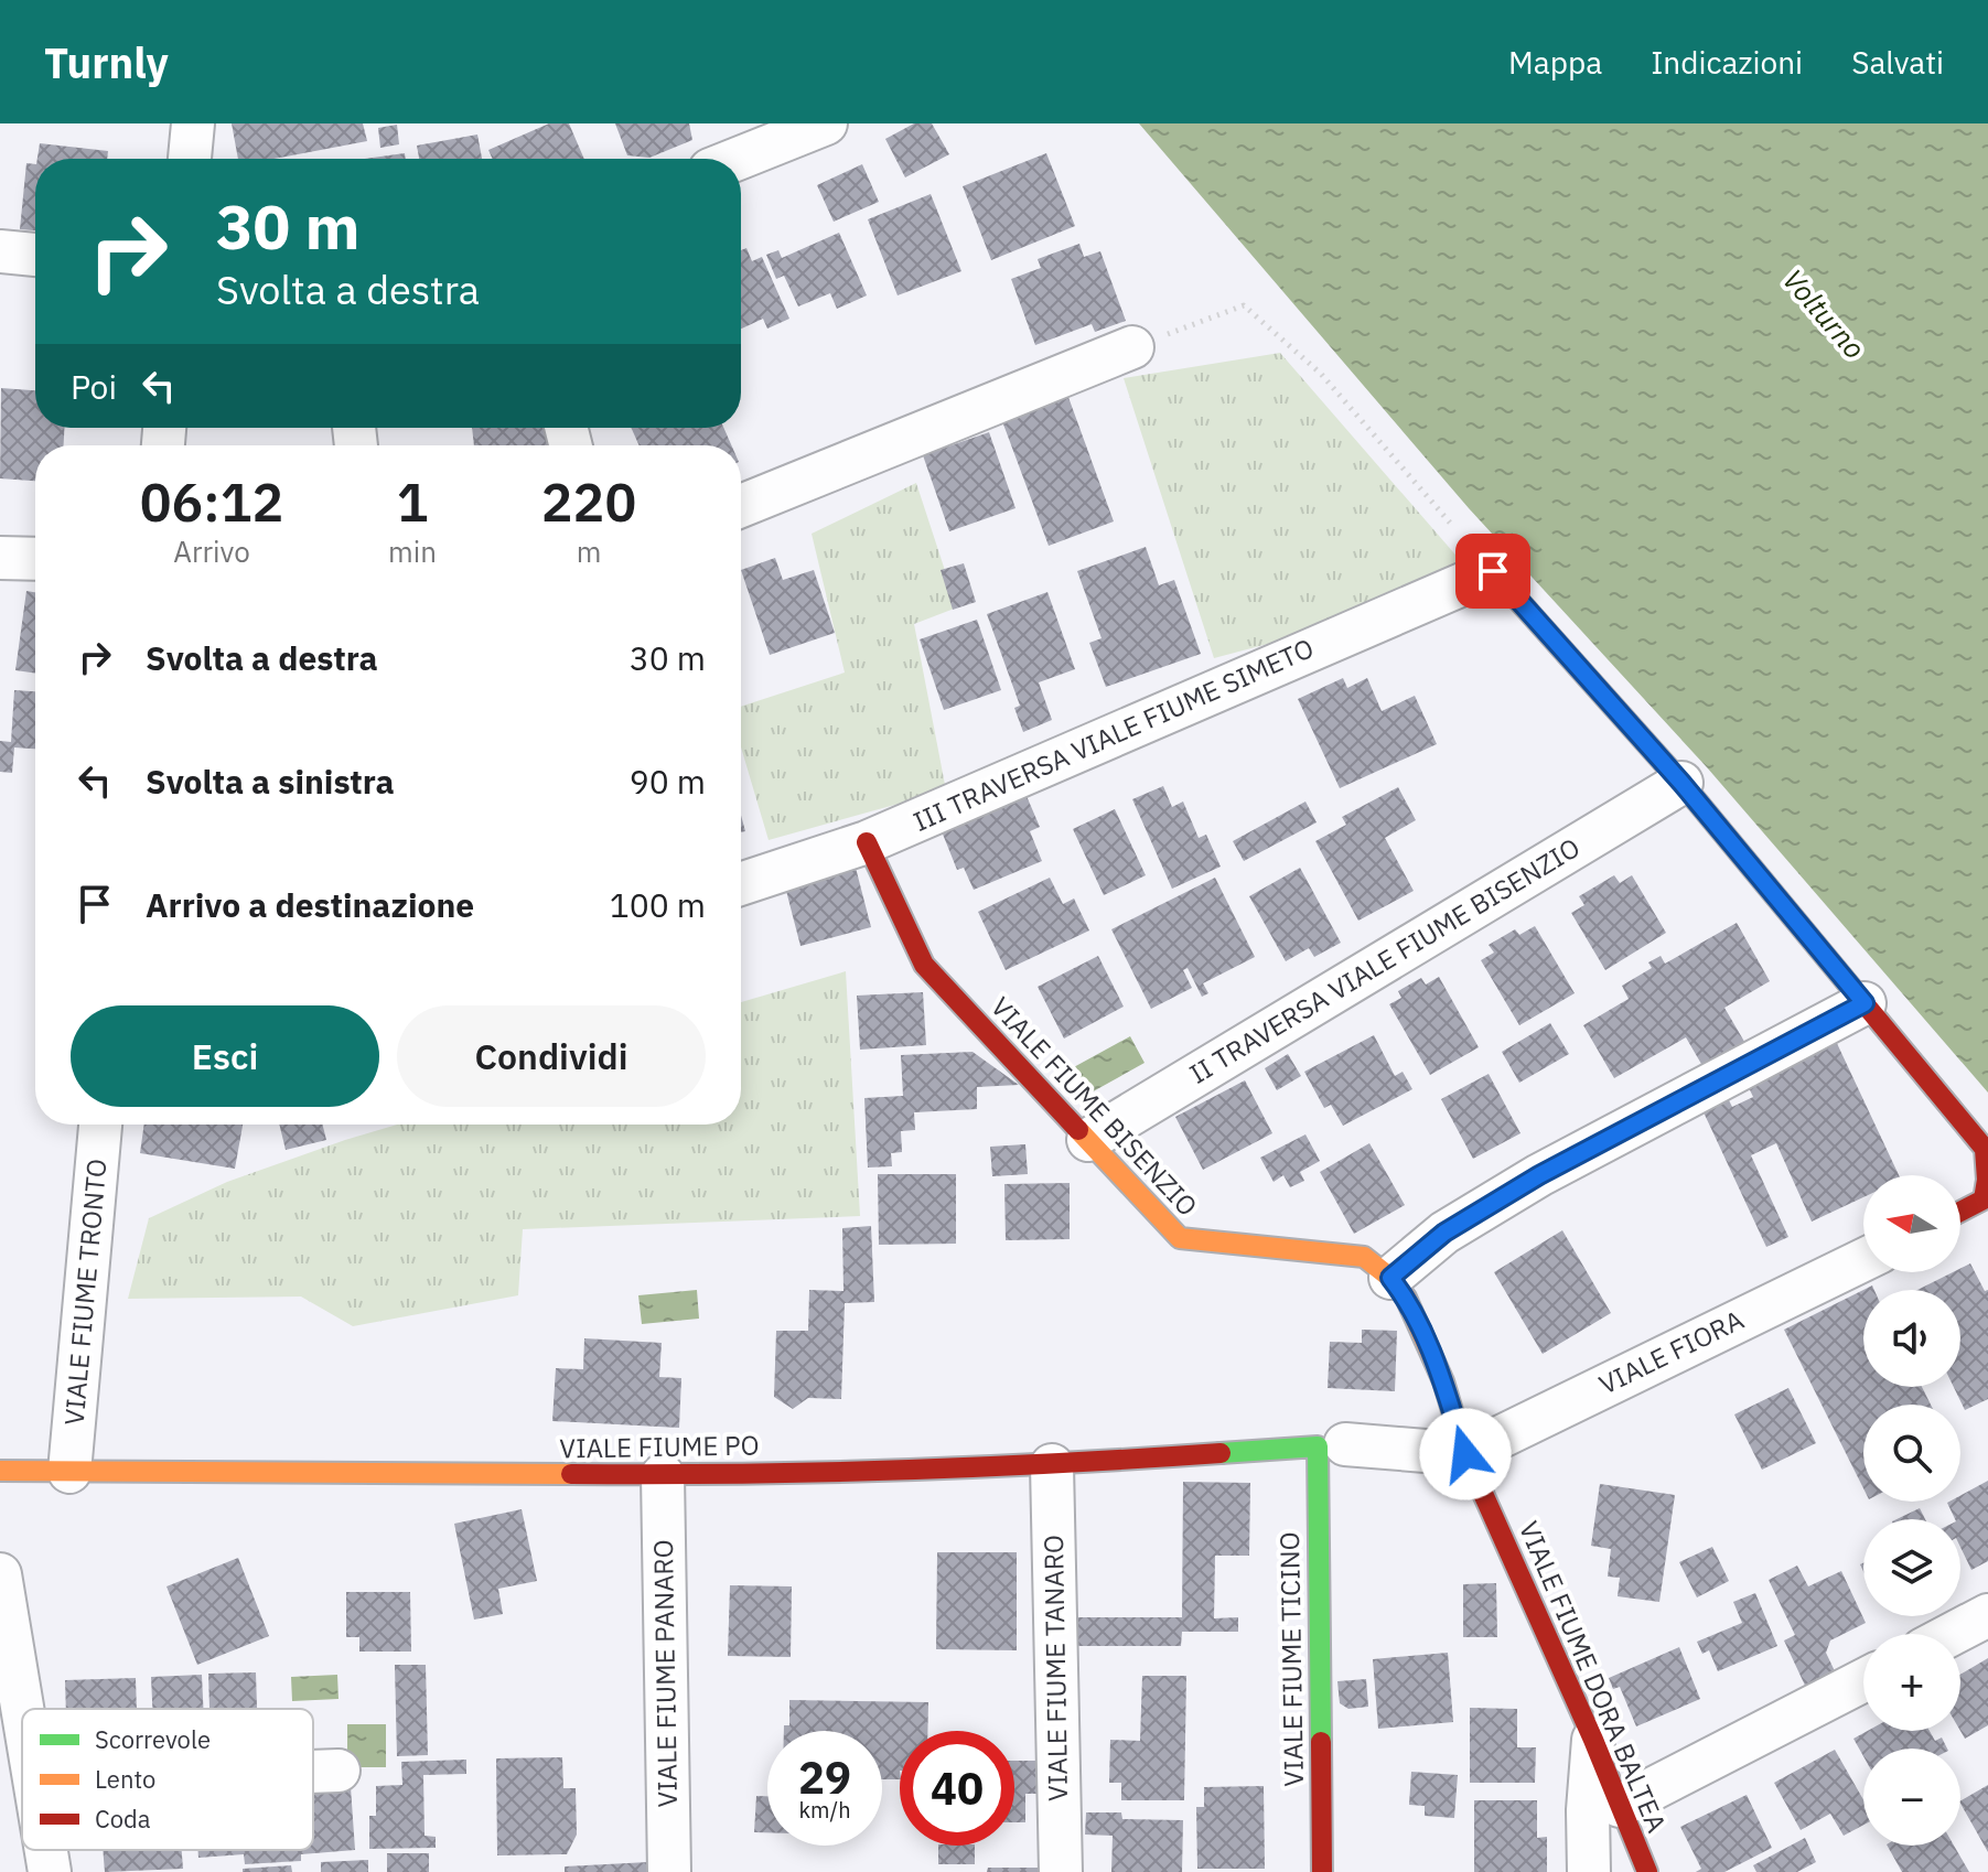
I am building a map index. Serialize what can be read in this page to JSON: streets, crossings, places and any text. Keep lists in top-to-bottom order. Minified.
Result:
{"streets":{"street":["III TRAVERSA VIALE FIUME SIMETO","II TRAVERSA VIALE FIUME BISENZIO","VIALE FIUME BISENZIO","VIALE FIUME TRONTO","VIALE FIORA","VIALE FIUME PO","VIALE FIUME TICINO","VIALE FIUME TANARO","VIALE FIUME PANARO","VIALE FIUME DORA BALTEA"]},"crossings":[["III TRAVERSA VIALE FIUME SIMETO","VIALE FIUME BISENZIO"],["II TRAVERSA VIALE FIUME BISENZIO","VIALE FIUME BISENZIO"],["VIALE FIUME BISENZIO","VIALE FIORA"],["VIALE FIUME BISENZIO","VIALE FIUME DORA BALTEA"],["VIALE FIUME TRONTO","VIALE FIUME PO"],["VIALE FIORA","VIALE FIUME DORA BALTEA"],["VIALE FIUME PO","VIALE FIUME TICINO"],["VIALE FIUME PO","VIALE FIUME TANARO"],["VIALE FIUME PO","VIALE FIUME PANARO"]],"water":["Volturno"],"legend":["Scorrevole","Lento","Coda"],"north":"left","page":{"header":"Turnly","nav":["Mappa","Indicazioni","Salvati"],"turn":["30 m","Svolta a destra"],"then":"Poi","eta":["06:12","Arrivo","1","min","220","m"],"list":[{"name":"Svolta a destra","value":"30 m"},{"name":"Svolta a sinistra","value":"90 m"},{"name":"Arrivo a destinazione","value":"100 m"}],"buttons":["Esci","Condividi"],"map_buttons":["+","−"],"speed":"29 km/h","limit":"40"}}
